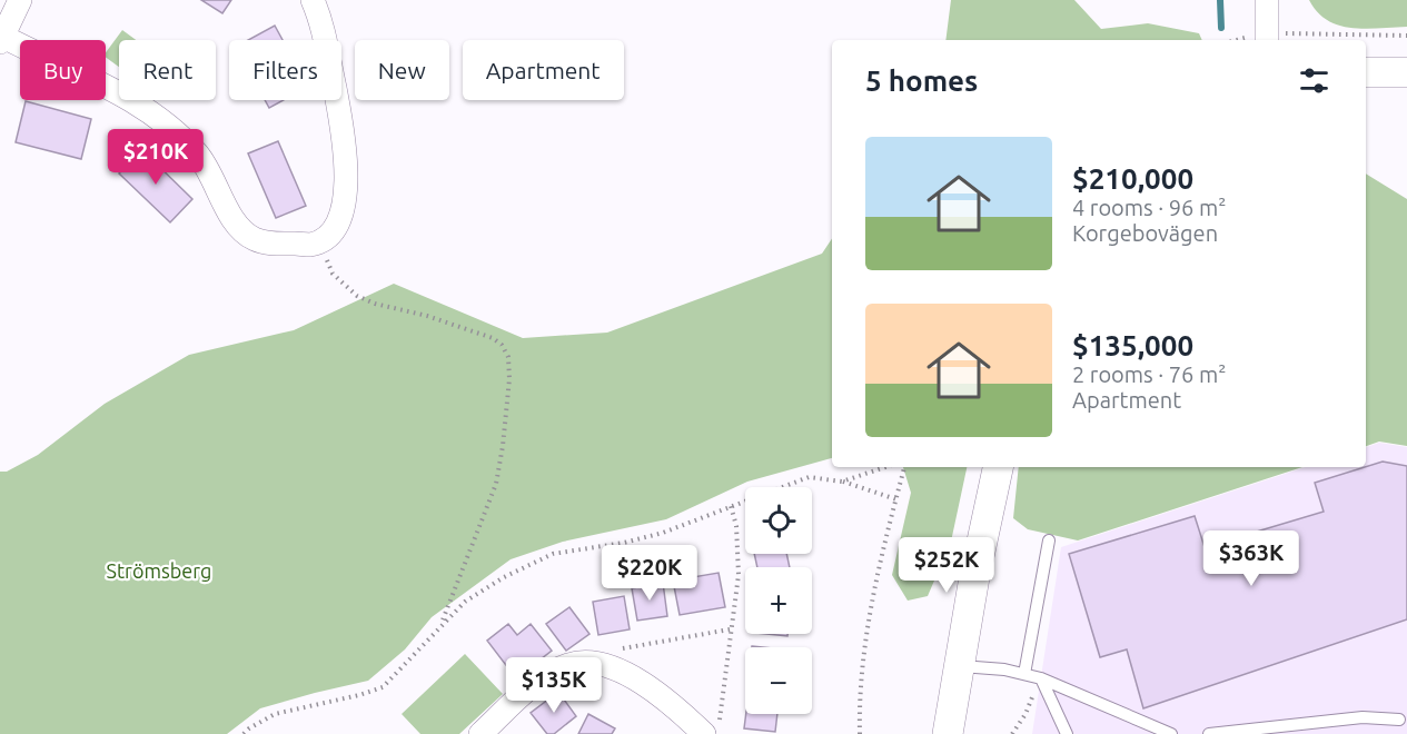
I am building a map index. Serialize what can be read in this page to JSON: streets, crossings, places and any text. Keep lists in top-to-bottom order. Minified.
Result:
{"parks":["Strömsberg"],"page":{"chip":["Buy","Rent","Filters","New","Apartment"],"heading":"5 homes","list":[{"name":"$210,000","note":"4 rooms · 96 m² · Korgebovägen"},{"name":"$135,000","note":"2 rooms · 76 m² · Apartment"}],"price":["$210K","$363K","$252K","$220K","$135K"],"map_buttons":["+","−"]}}
